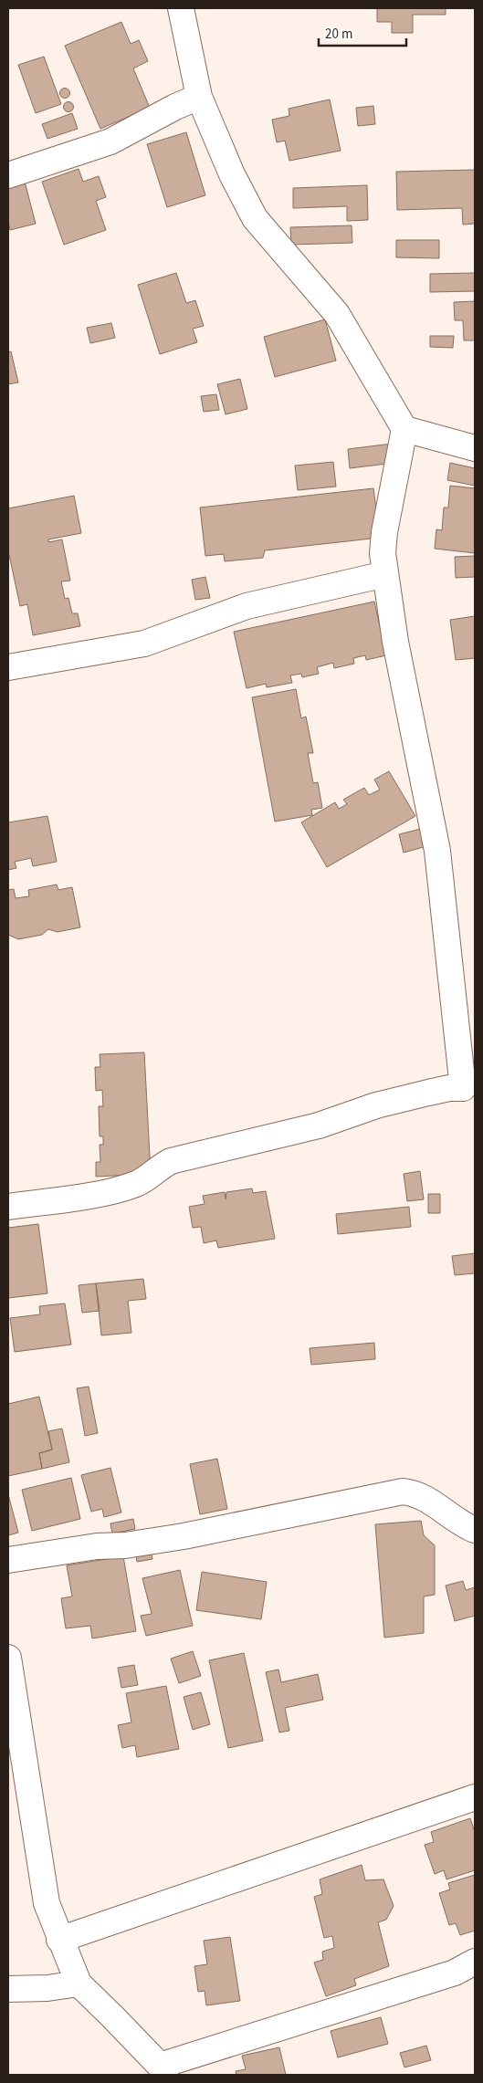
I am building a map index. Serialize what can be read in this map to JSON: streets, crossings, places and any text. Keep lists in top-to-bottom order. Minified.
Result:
{"scale_bar":"20 m"}
